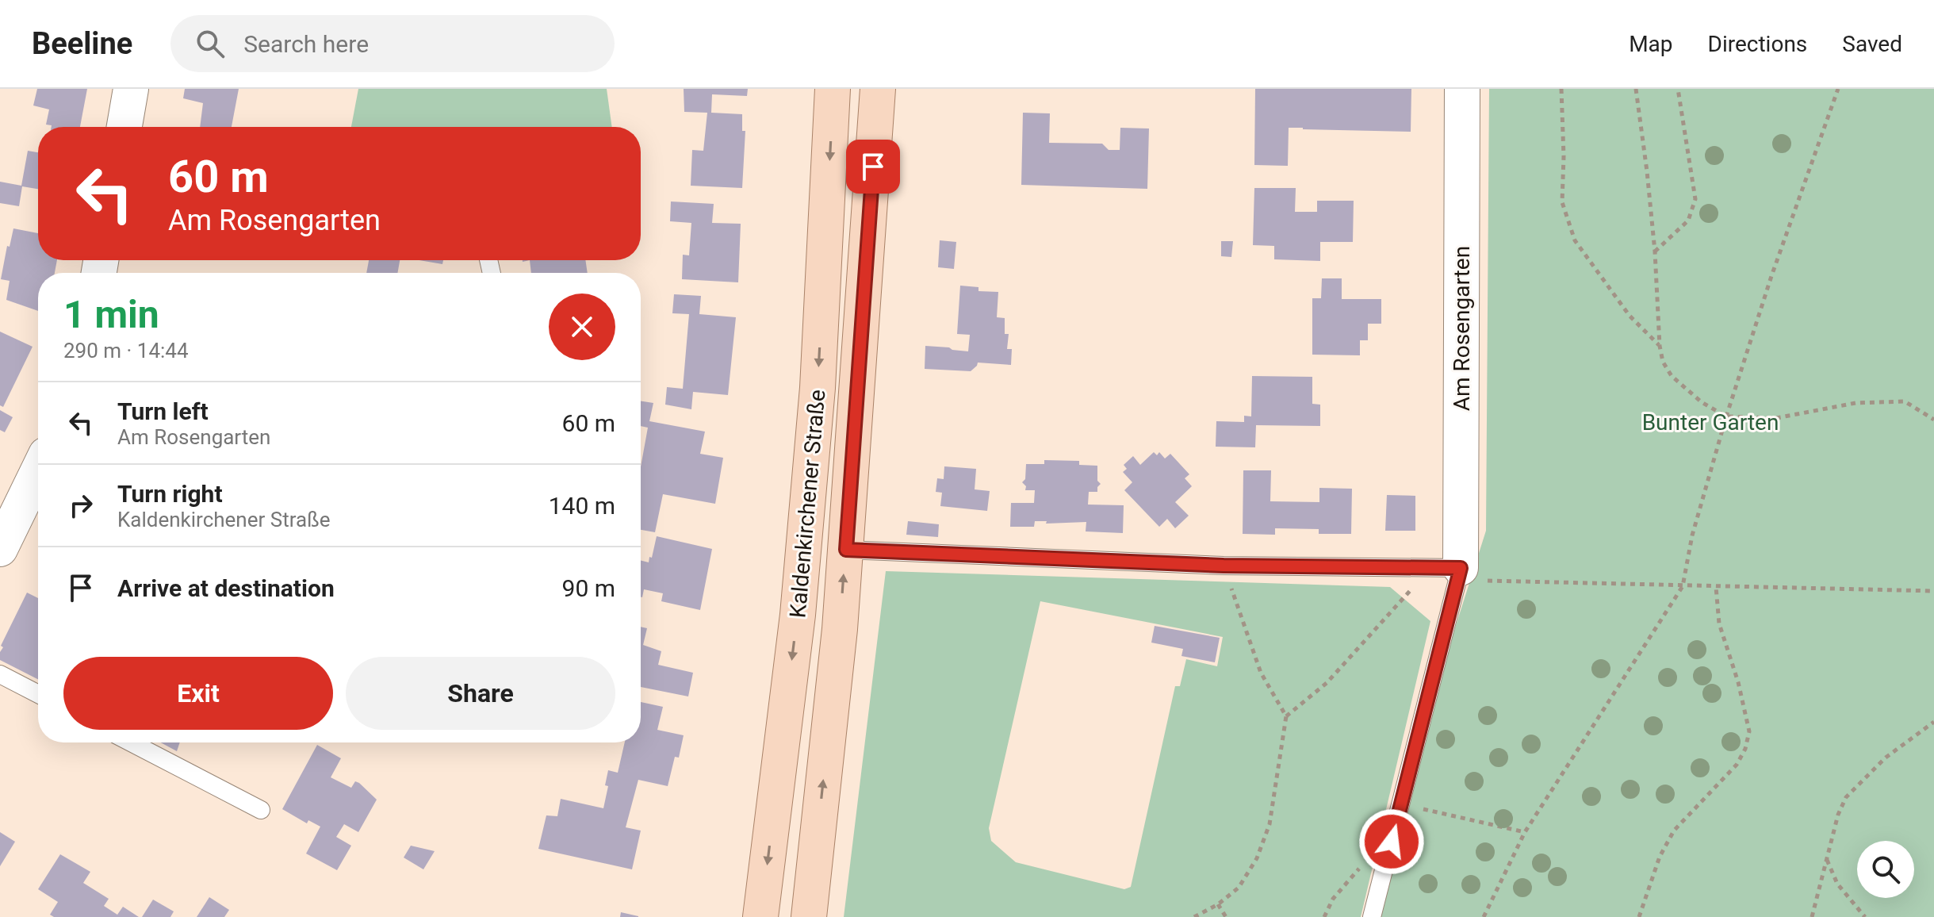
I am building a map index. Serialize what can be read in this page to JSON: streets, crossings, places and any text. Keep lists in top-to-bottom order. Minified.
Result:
{"streets":{"main road":["Kaldenkirchener Straße"],"street":["Am Rosengarten"]},"parks":["Bunter Garten"],"page":{"header":"Beeline","search":"Search here","nav":["Map","Directions","Saved"],"turn":["60 m","Am Rosengarten"],"heading":["1 min","290 m · 14:44"],"list":[{"name":"Turn left","note":"Am Rosengarten","value":"60 m"},{"name":"Turn right","note":"Kaldenkirchener Straße","value":"140 m"},{"name":"Arrive at destination","value":"90 m"}],"buttons":["Exit","Share"]}}
